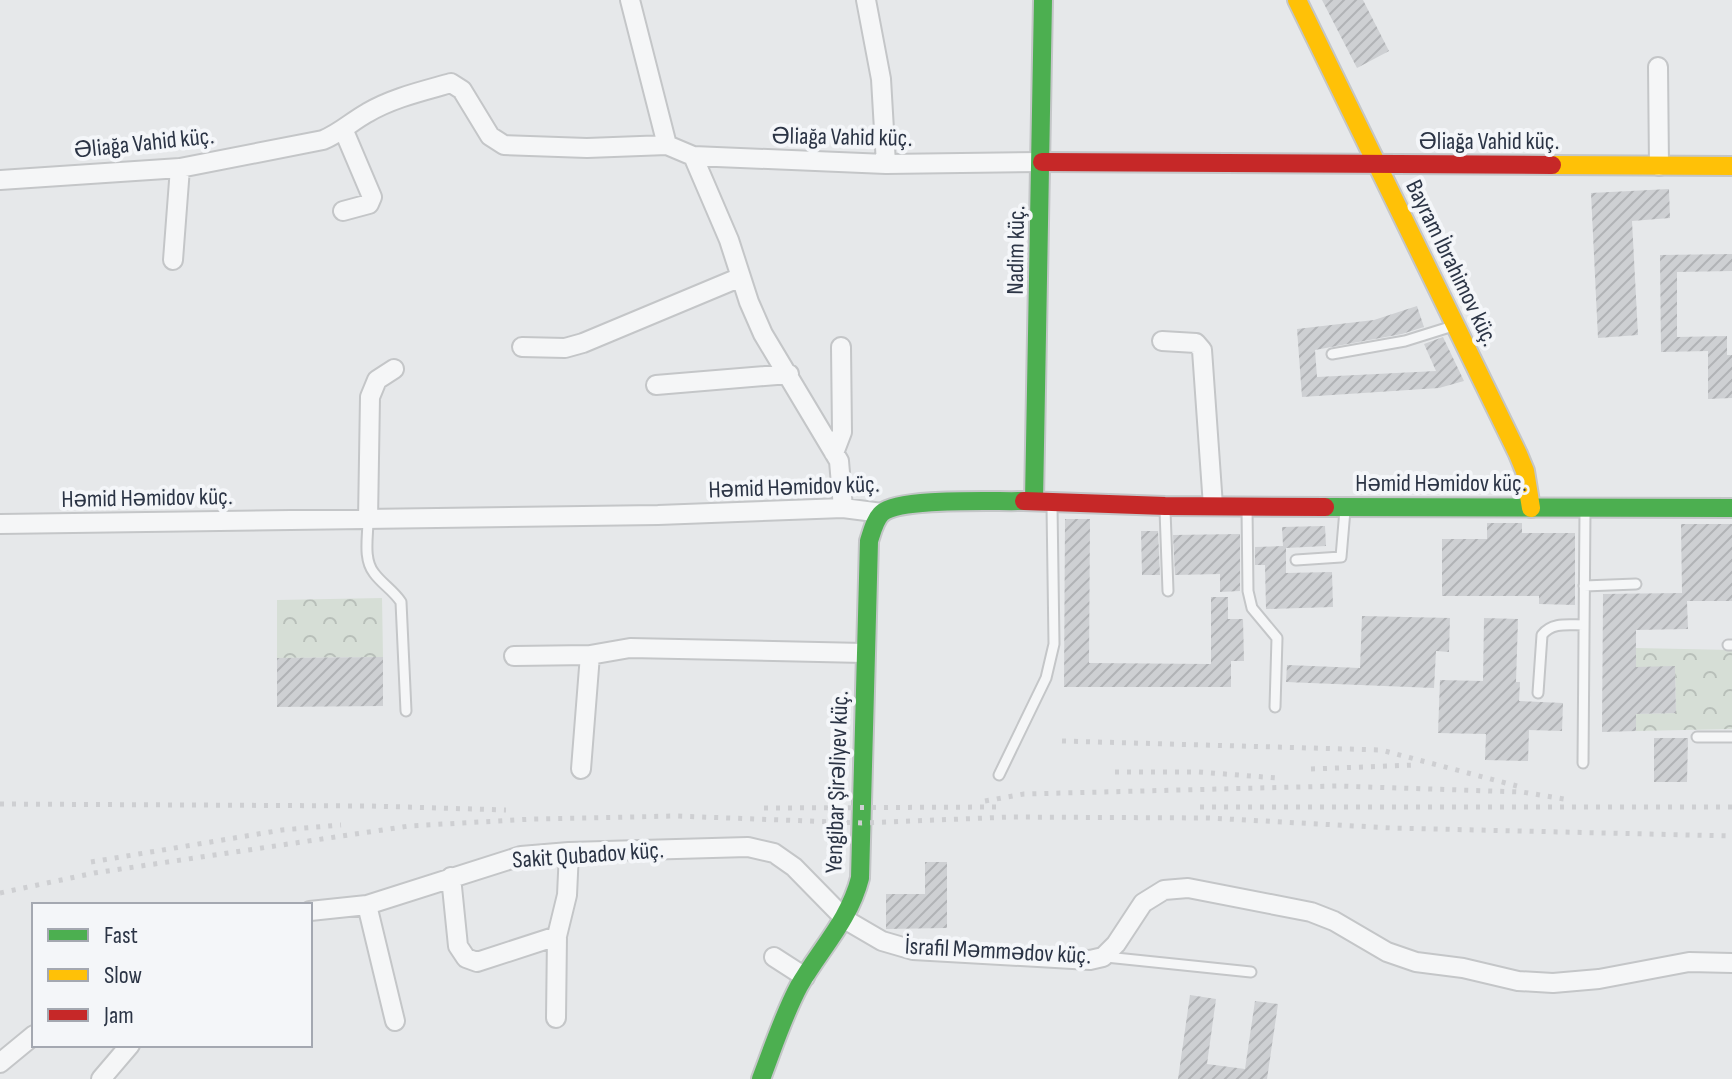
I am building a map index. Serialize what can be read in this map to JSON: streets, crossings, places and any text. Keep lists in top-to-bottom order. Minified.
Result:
{"streets":{"street":["Əliağa Vahid küç.","Nadim küç.","Bayram İbrahimov küç.","Həmid Həmidov küç.","Yengibar Şirəliyev küç.","Sakit Qubadov küç.","İsrafil Məmmədov küç."]},"crossings":[["Əliağa Vahid küç.","Nadim küç."],["Əliağa Vahid küç.","Bayram İbrahimov küç."],["Nadim küç.","Həmid Həmidov küç."],["Bayram İbrahimov küç.","Həmid Həmidov küç."],["Həmid Həmidov küç.","Yengibar Şirəliyev küç."],["Yengibar Şirəliyev küç.","Sakit Qubadov küç."],["Yengibar Şirəliyev küç.","İsrafil Məmmədov küç."],["Sakit Qubadov küç.","İsrafil Məmmədov küç."]],"legend":["Fast","Slow","Jam"]}
